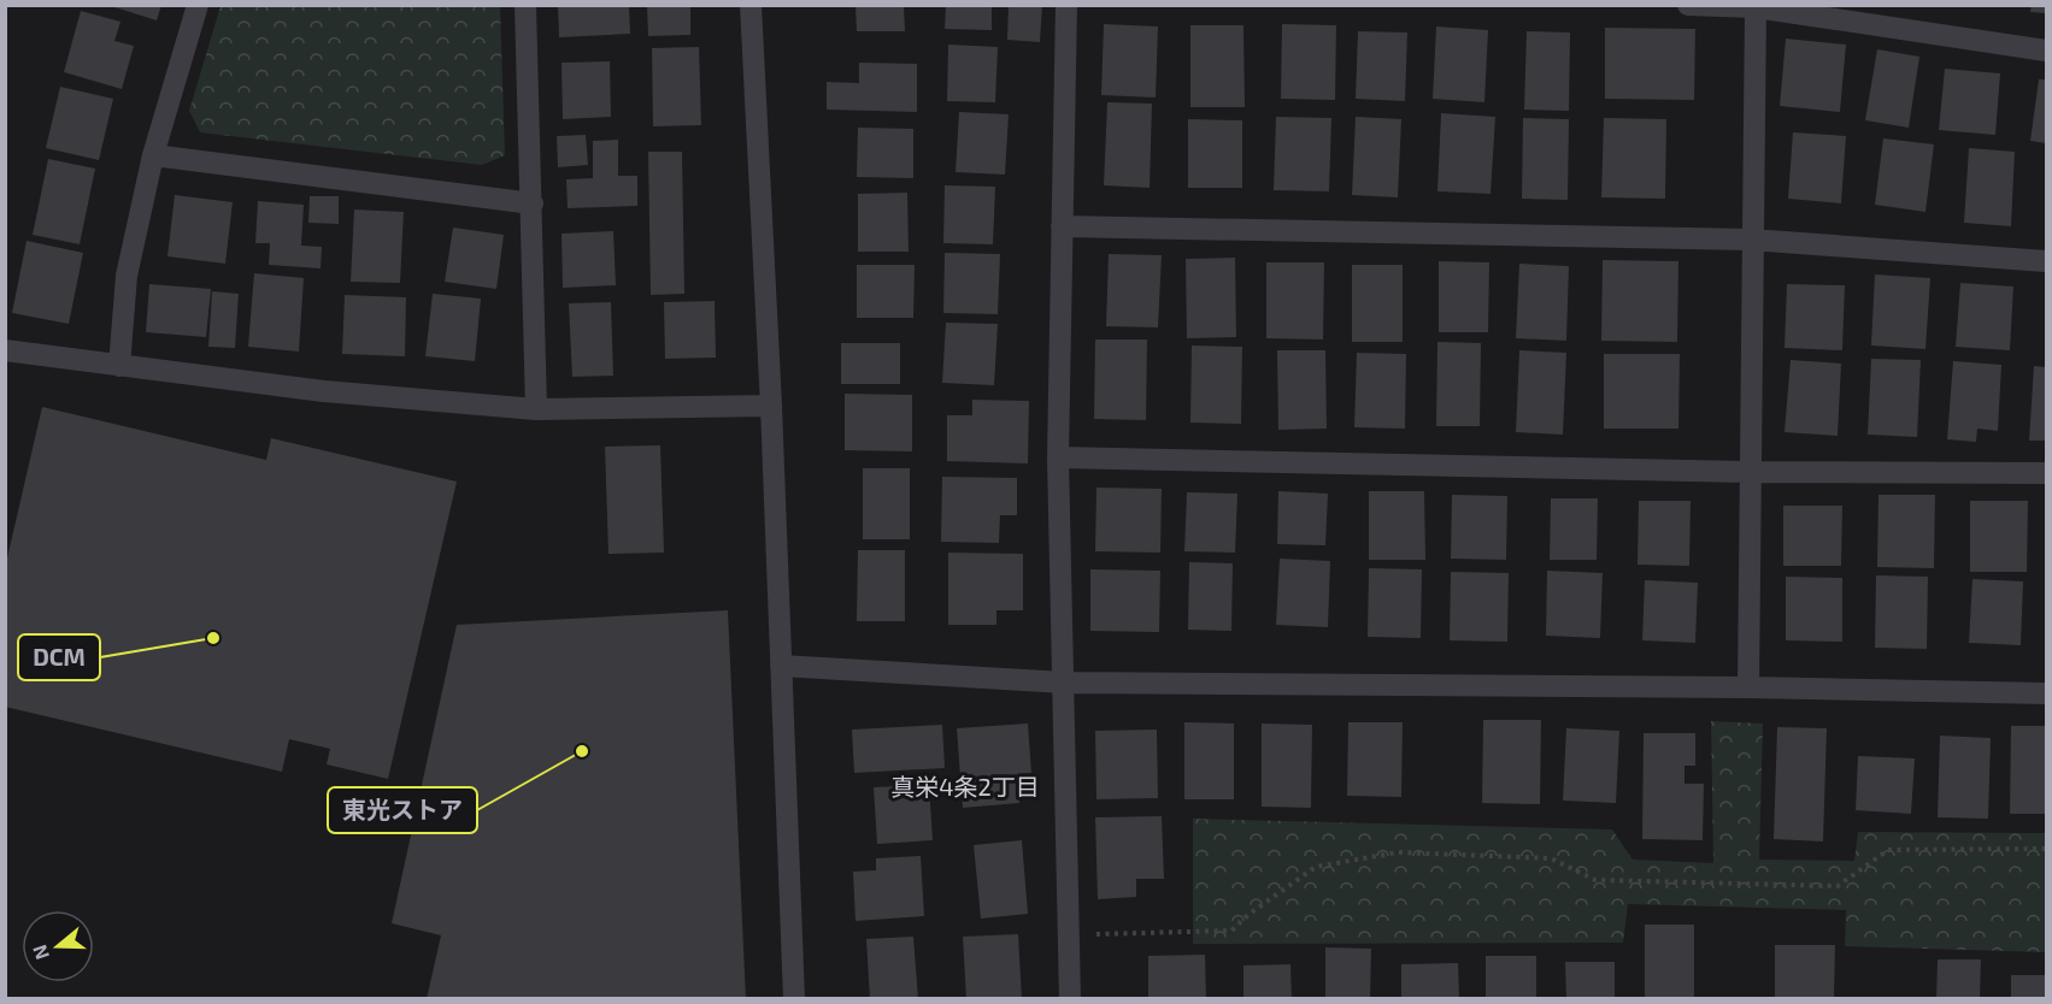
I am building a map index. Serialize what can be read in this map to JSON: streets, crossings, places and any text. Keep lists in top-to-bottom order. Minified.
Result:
{"districts":["真栄4条2丁目"],"places":["DCM","東光ストア"],"north":"left"}
